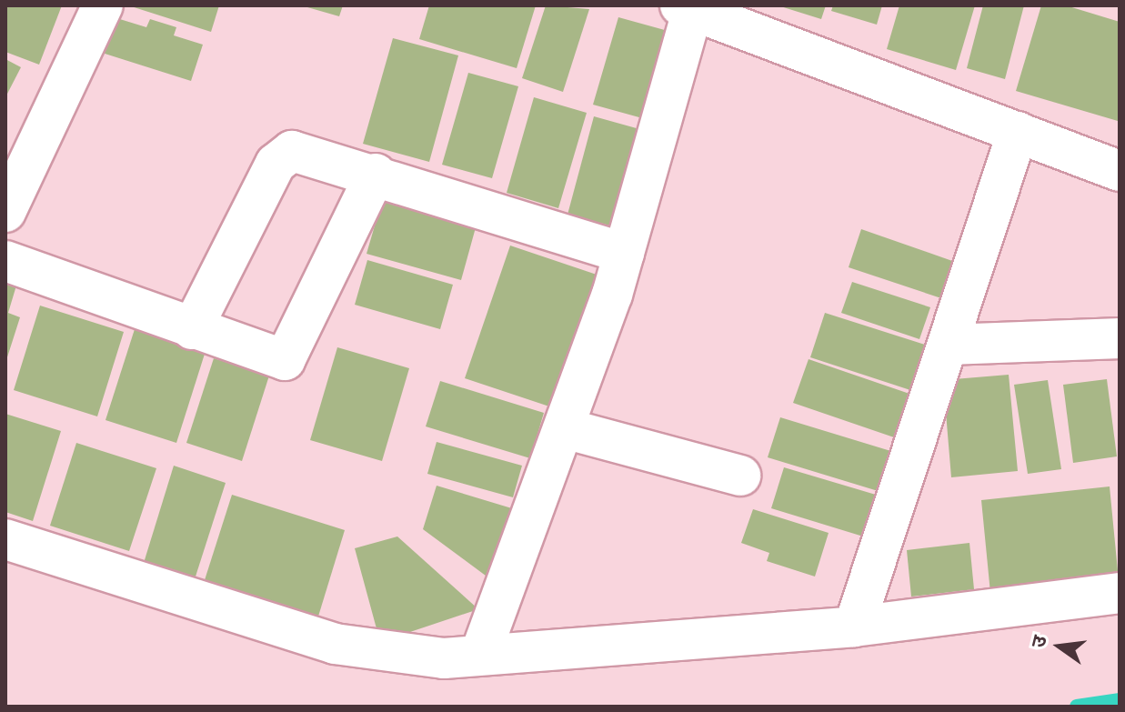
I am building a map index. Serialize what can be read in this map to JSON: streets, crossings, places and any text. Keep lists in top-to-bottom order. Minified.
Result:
{"north":"left"}
